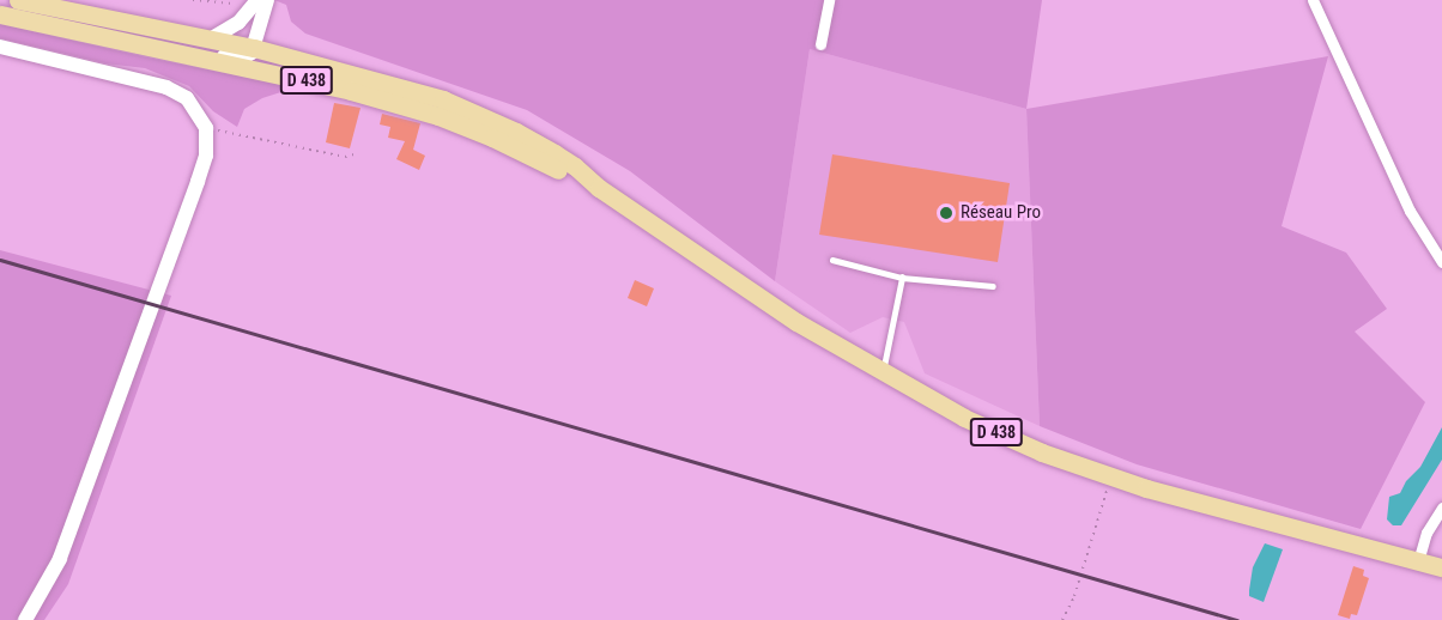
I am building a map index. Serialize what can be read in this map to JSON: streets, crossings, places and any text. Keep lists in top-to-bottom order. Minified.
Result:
{"streets":{"main road":["D 438"]},"places":["Réseau Pro"]}
